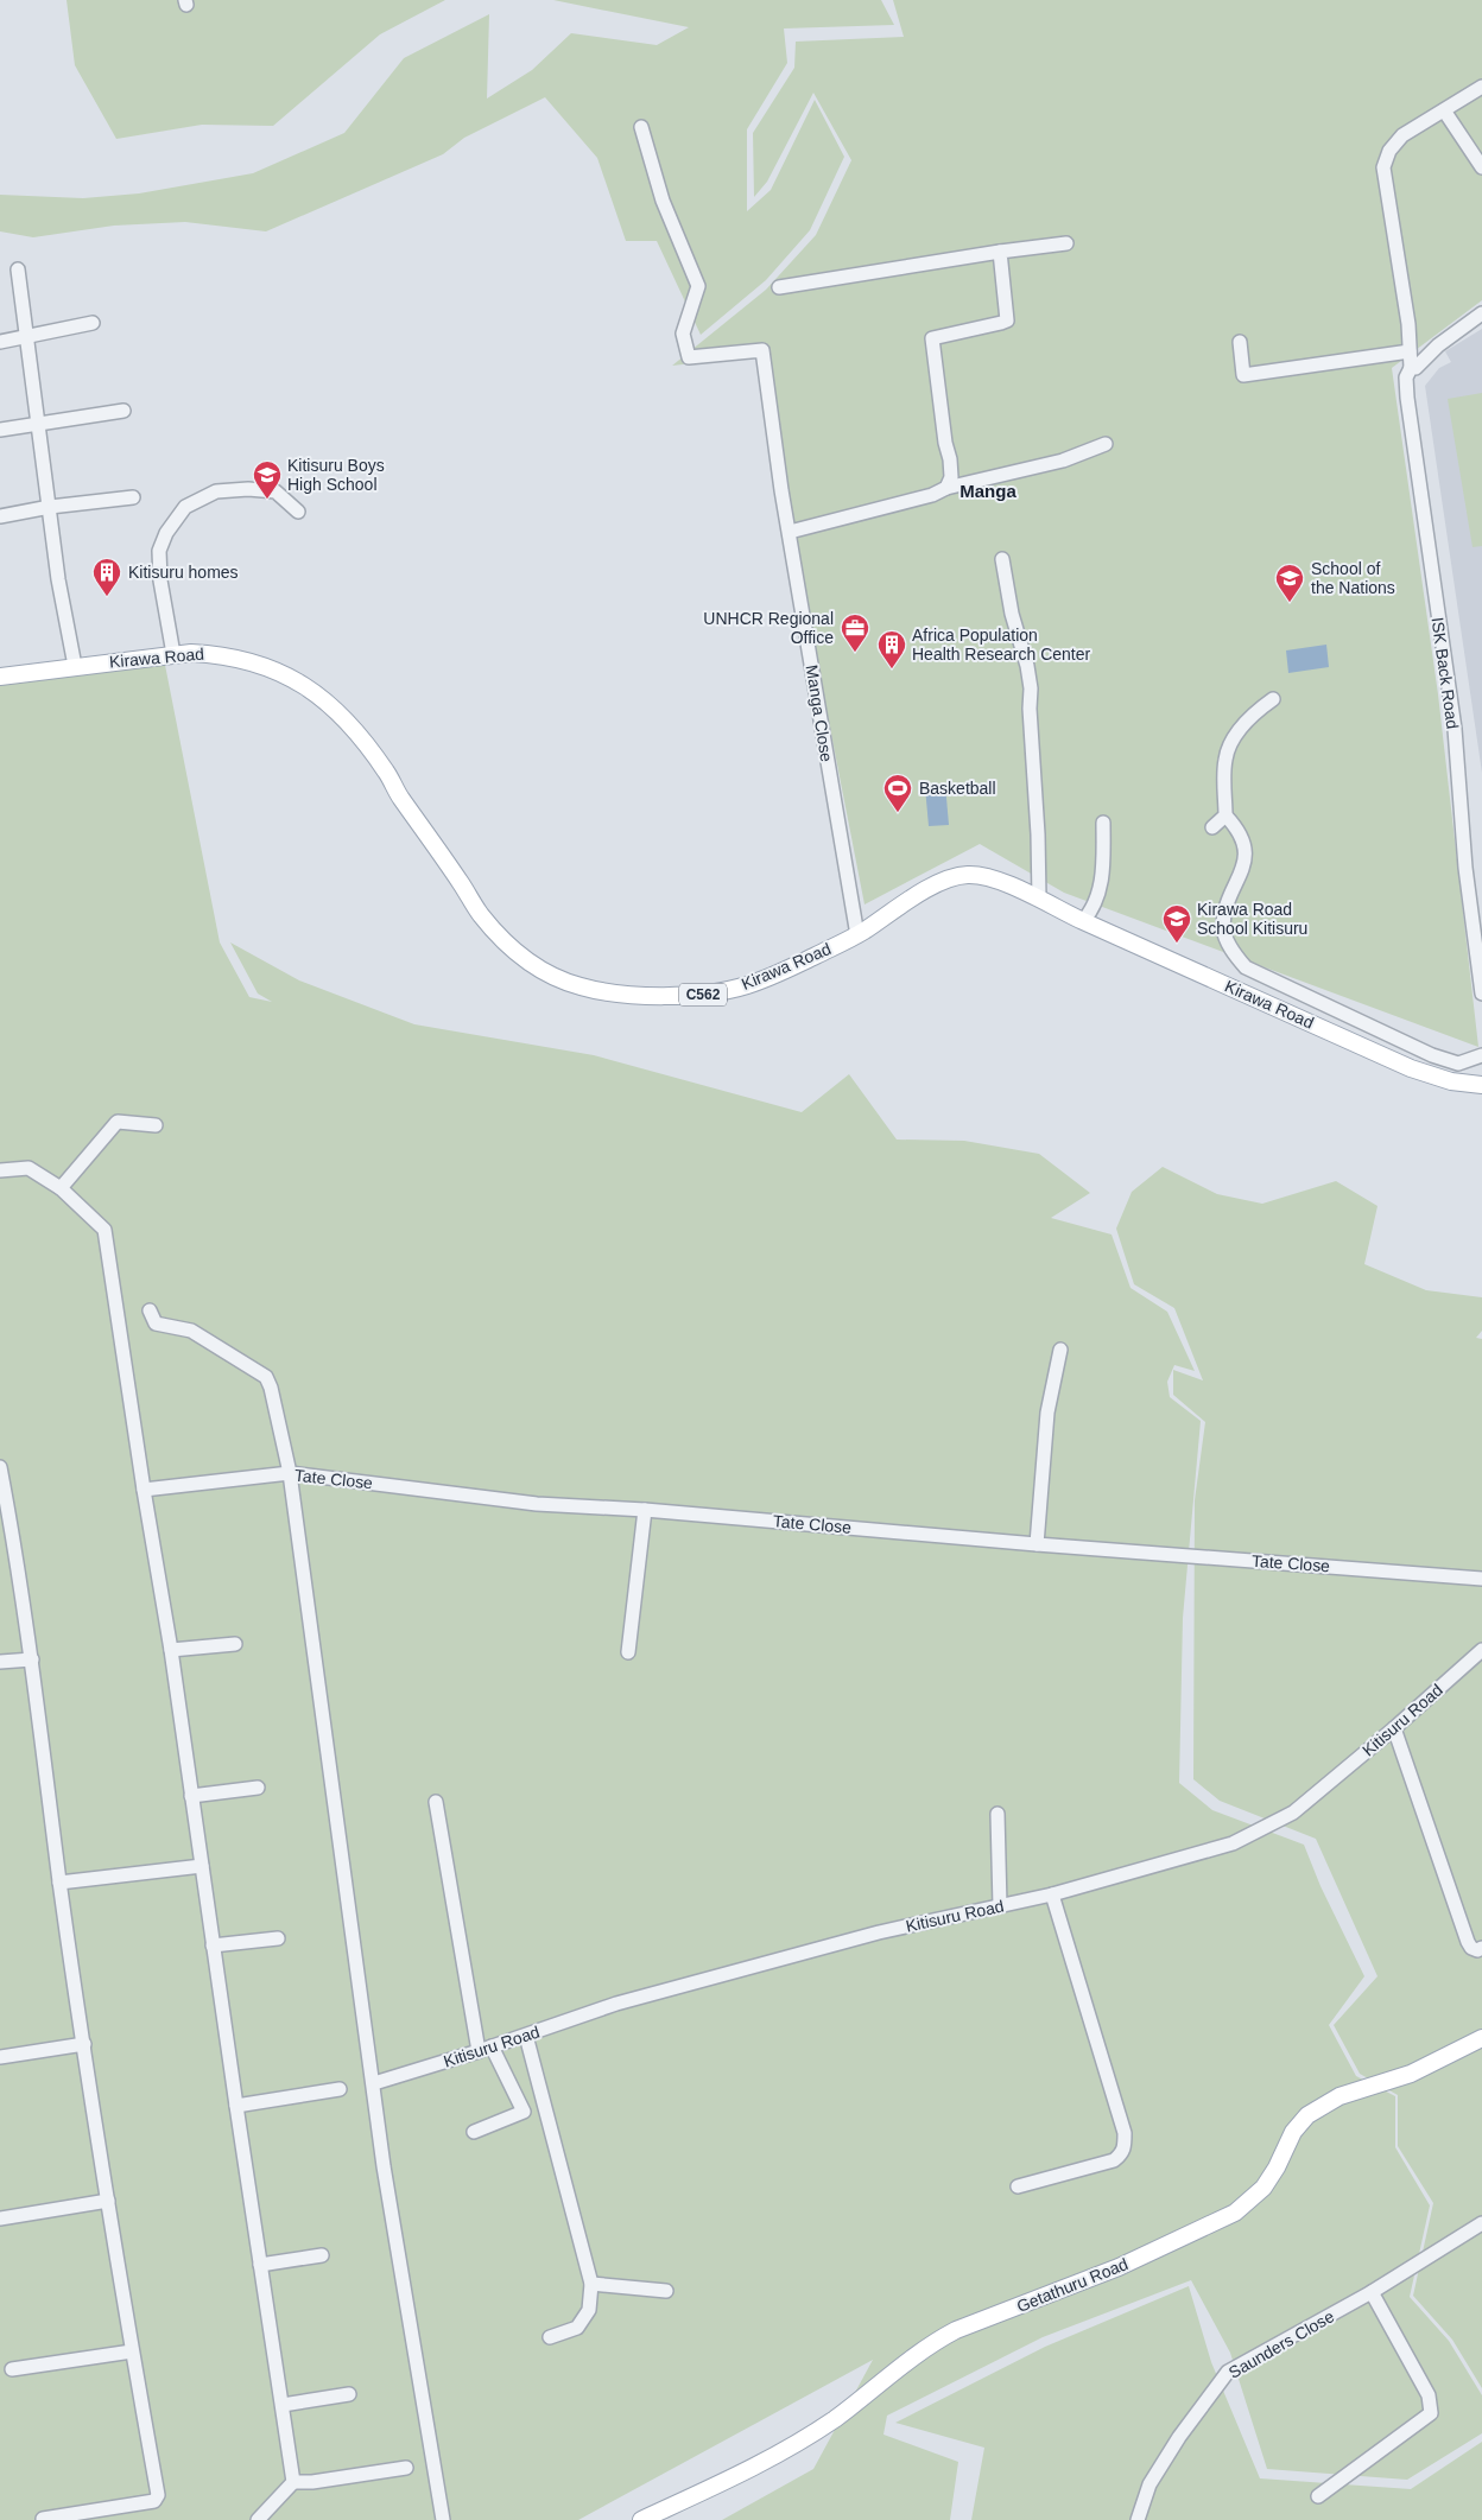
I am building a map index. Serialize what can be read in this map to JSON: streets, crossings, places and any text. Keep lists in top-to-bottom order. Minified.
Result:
{"streets":{"main road":["Kirawa Road","C562","Getathuru Road"],"street":["ISK Back Road","Manga Close","Tate Close","Kitisuru Road","Saunders Close"]},"crossings":[["Kirawa Road","Manga Close"]],"districts":["Manga"],"places":{"school or university":["Kitisuru Boys High School","School of the Nations","Kirawa Road School Kitisuru"],"building":["Kitisuru homes","Africa Population Health Research Center"],"office":["UNHCR Regional Office"],"sports":["Basketball"]}}
